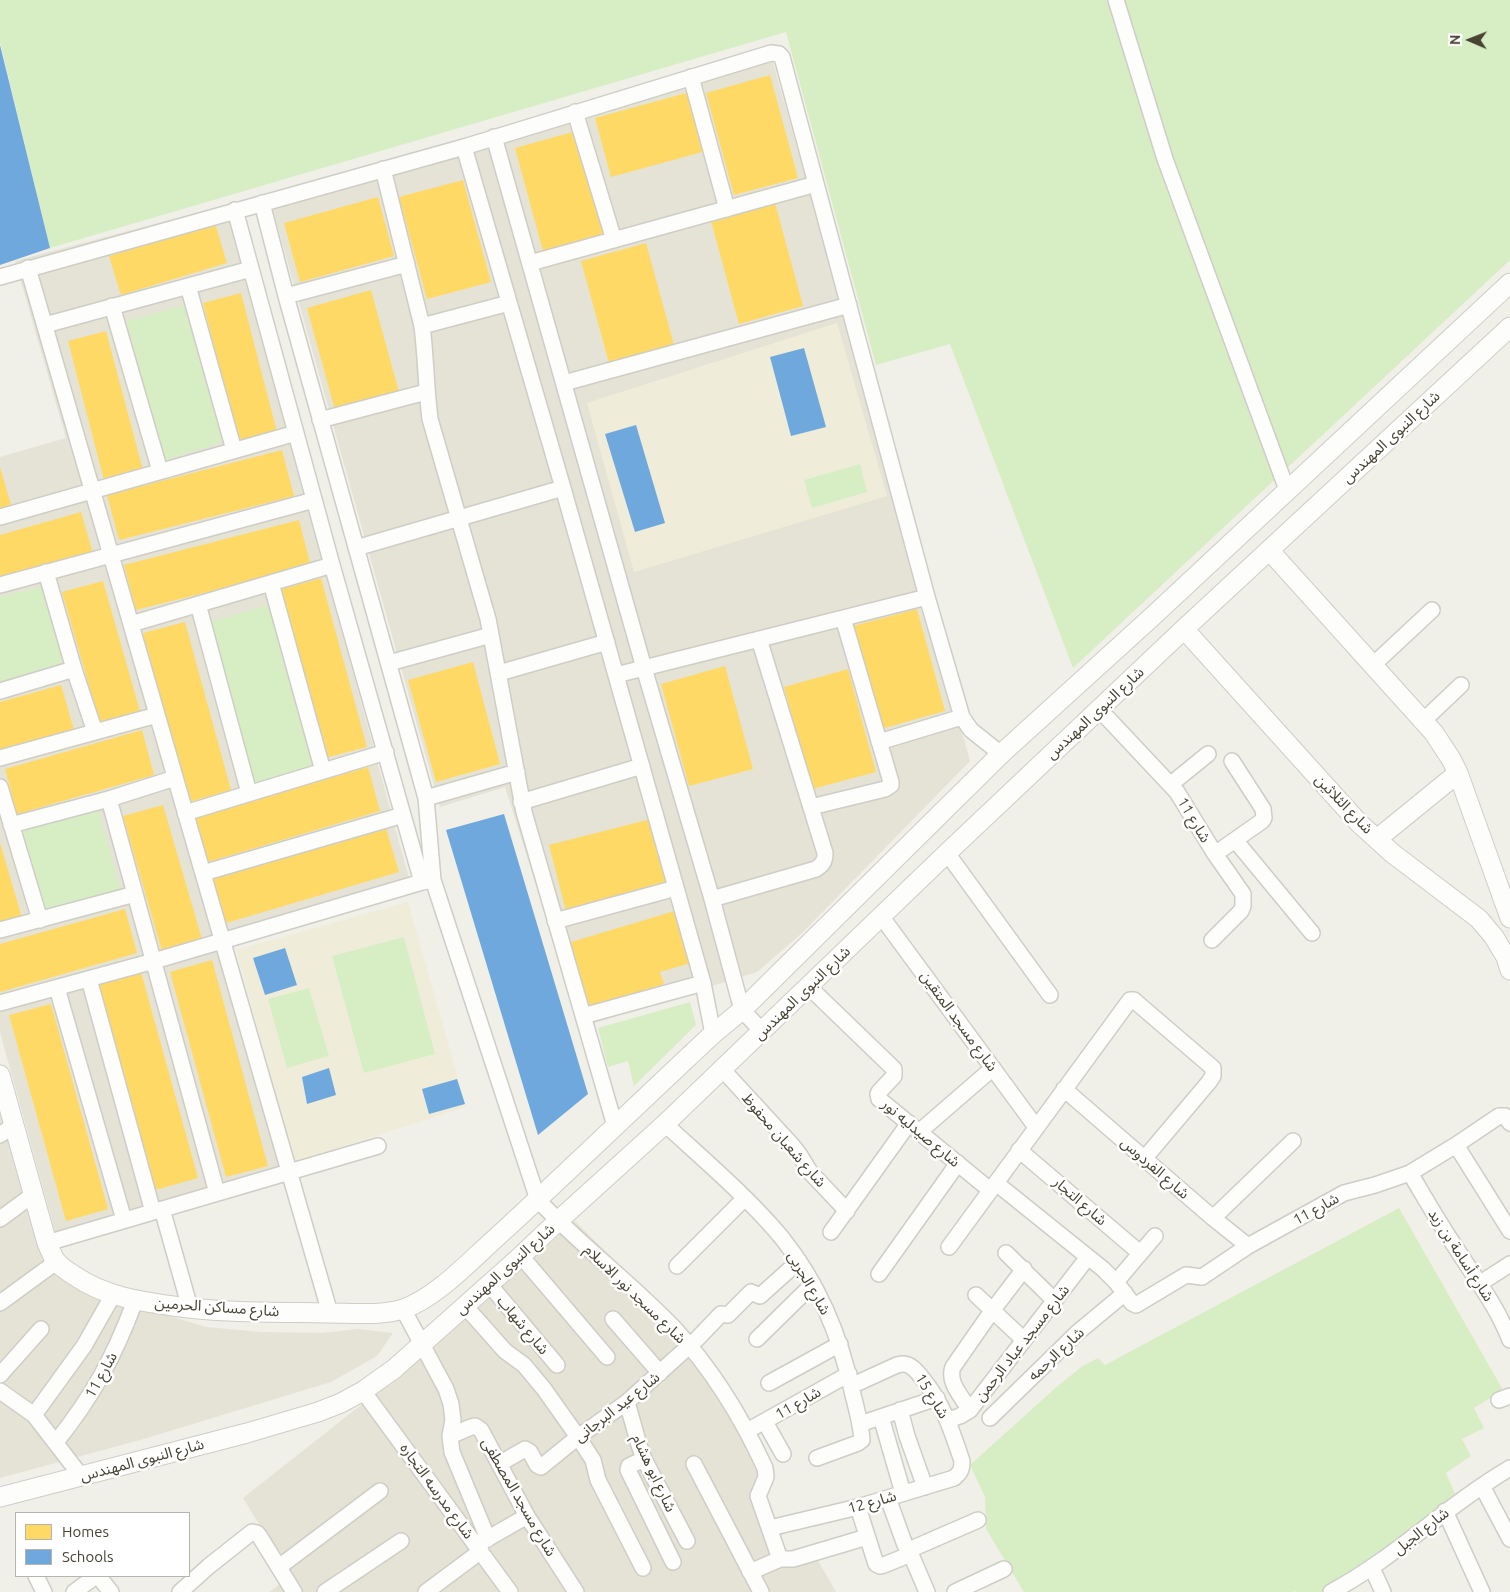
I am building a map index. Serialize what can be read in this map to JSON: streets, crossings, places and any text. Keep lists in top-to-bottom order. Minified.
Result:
{"streets":{"street":["شارع النبوى المهندس","شارع الثلاثين","شارع 11","شارع مسجد المتقين","شارع صيدليه نور","شارع شعبان محفوظ","شارع الفردوس","شارع التجار","شارع أسامة بن زيد","شارع الجربى","شارع مسجد نور الاسلام","شارع مساكن الحرمين","شارع شهاب","شارع مسجد عباد الرحمن","شارع الرحمه","شارع 15","شارع عيد البرجانى","شارع ابو هشام","شارع مدرسه التجاره","شارع مسجد المصطفى","شارع 12","شارع الجبل"]},"crossings":[["شارع النبوى المهندس","شارع الثلاثين"],["شارع النبوى المهندس","شارع 11"],["شارع النبوى المهندس","شارع مسجد المتقين"],["شارع النبوى المهندس","شارع صيدليه نور"],["شارع النبوى المهندس","شارع شعبان محفوظ"],["شارع النبوى المهندس","شارع الجربى"],["شارع النبوى المهندس","شارع مسجد نور الاسلام"],["شارع النبوى المهندس","شارع مساكن الحرمين"],["شارع النبوى المهندس","شارع شهاب"],["شارع النبوى المهندس","شارع مدرسه التجاره"],["شارع 11","شارع الفردوس"],["شارع 11","شارع أسامة بن زيد"],["شارع 11","شارع الجربى"],["شارع 11","شارع مسجد نور الاسلام"],["شارع 11","شارع مساكن الحرمين"],["شارع 11","شارع الرحمه"],["شارع 11","شارع 15"],["شارع الجربى","شارع 15"],["شارع الجربى","شارع عيد البرجانى"],["شارع مسجد نور الاسلام","شارع عيد البرجانى"],["شارع مسجد نور الاسلام","شارع 12"],["شارع مسجد عباد الرحمن","شارع 15"],["شارع 15","شارع 12"],["شارع عيد البرجانى","شارع ابو هشام"],["شارع عيد البرجانى","شارع مسجد المصطفى"]],"legend":["Homes","Schools"],"north":"left"}
